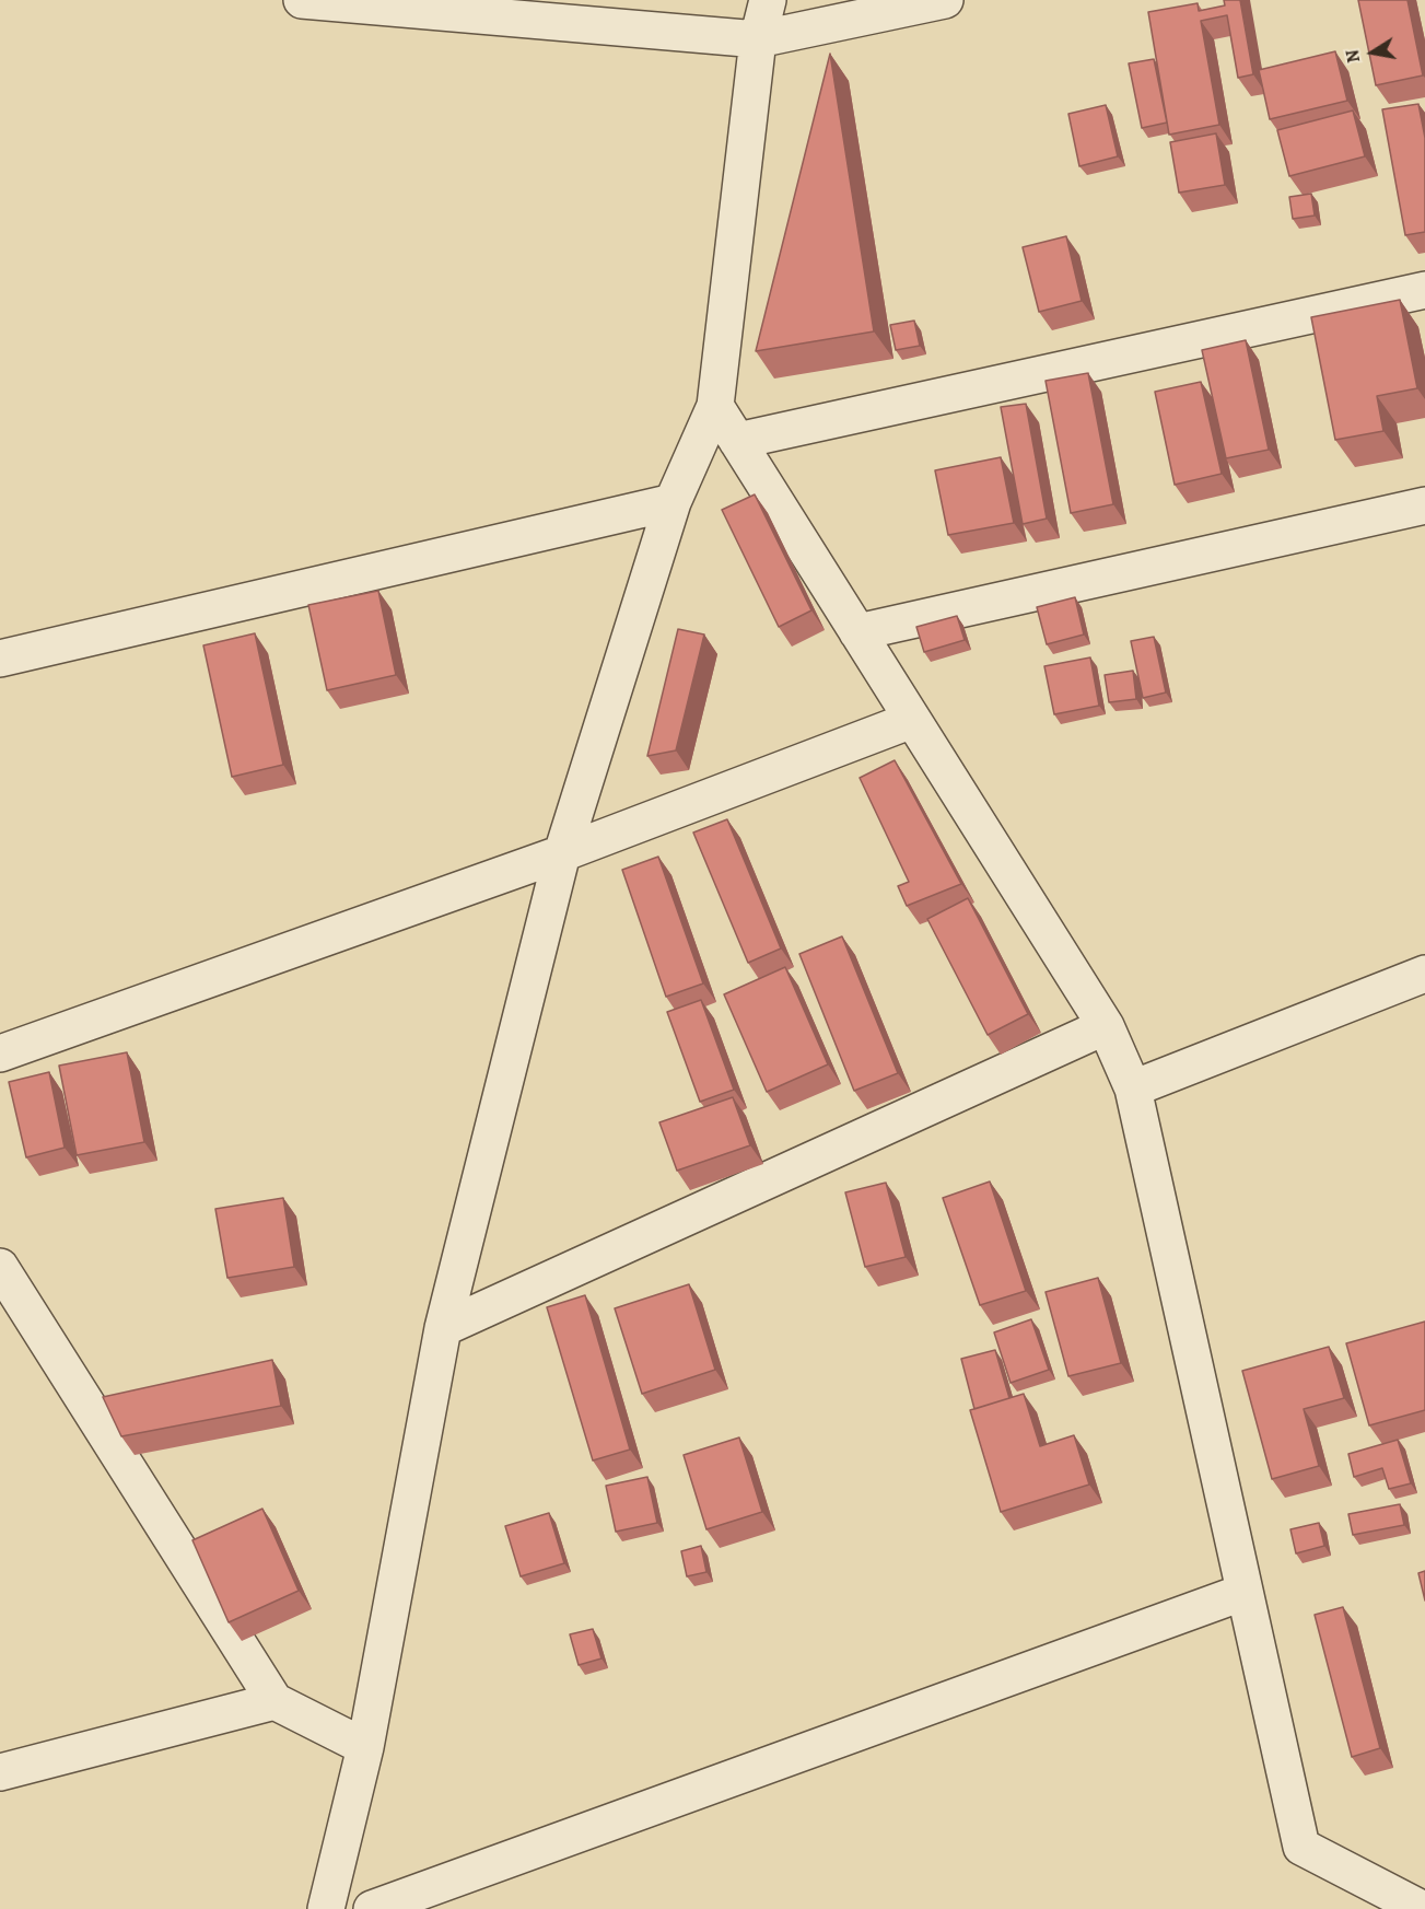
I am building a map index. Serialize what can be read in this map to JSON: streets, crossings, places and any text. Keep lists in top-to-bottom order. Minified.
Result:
{"north":"left"}
